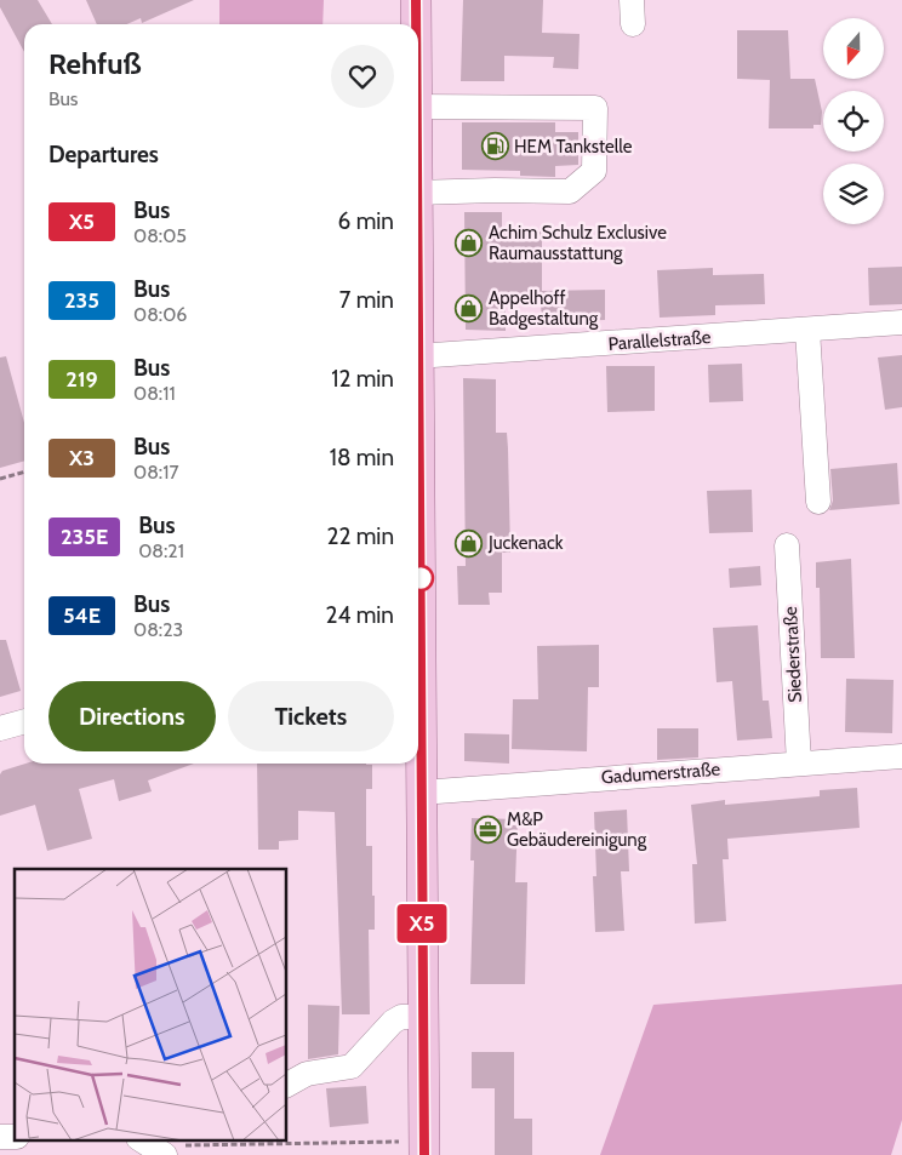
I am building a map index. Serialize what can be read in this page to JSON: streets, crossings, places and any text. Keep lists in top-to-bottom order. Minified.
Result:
{"streets":{"street":["Parallelstraße","Siederstraße","Gadumerstraße"]},"crossings":[["Siederstraße","Gadumerstraße"]],"places":{"fuel station":["HEM Tankstelle"],"shop":["Achim Schulz Exclusive Raumausstattung","Appelhoff Badgestaltung","Juckenack"],"office":["M&P Gebäudereinigung"]},"lines":["bus line X5"],"north":"bottom","page":{"on_map":"X5","heading":[["Rehfuß","Bus"],"Departures"],"list":[{"mark":"X5","name":"Bus","note":"08:05","value":"6 min"},{"mark":"235","name":"Bus","note":"08:06","value":"7 min"},{"mark":"219","name":"Bus","note":"08:11","value":"12 min"},{"mark":"X3","name":"Bus","note":"08:17","value":"18 min"},{"mark":"235E","name":"Bus","note":"08:21","value":"22 min"},{"mark":"54E","name":"Bus","note":"08:23","value":"24 min"}],"buttons":["Directions","Tickets"]}}
